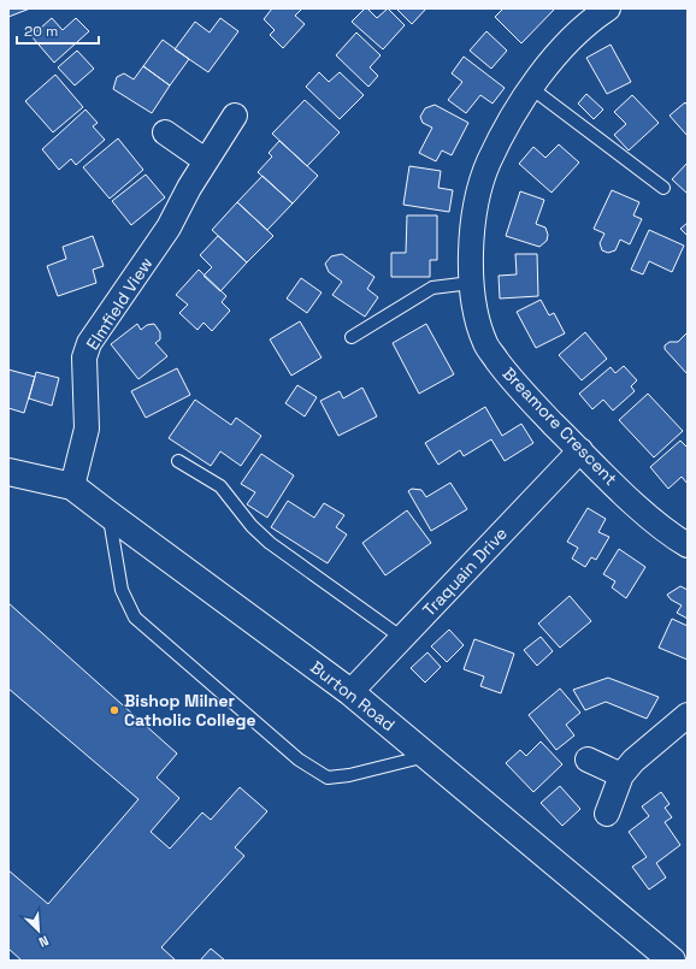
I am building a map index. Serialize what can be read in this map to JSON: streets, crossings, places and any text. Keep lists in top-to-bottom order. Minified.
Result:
{"streets":{"main road":["Burton Road"],"street":["Elmfield View","Breamore Crescent","Traquain Drive"]},"crossings":[["Elmfield View","Burton Road"],["Breamore Crescent","Traquain Drive"],["Traquain Drive","Burton Road"]],"places":["Bishop Milner Catholic College"],"scale_bar":"20 m","north":"bottom right"}
